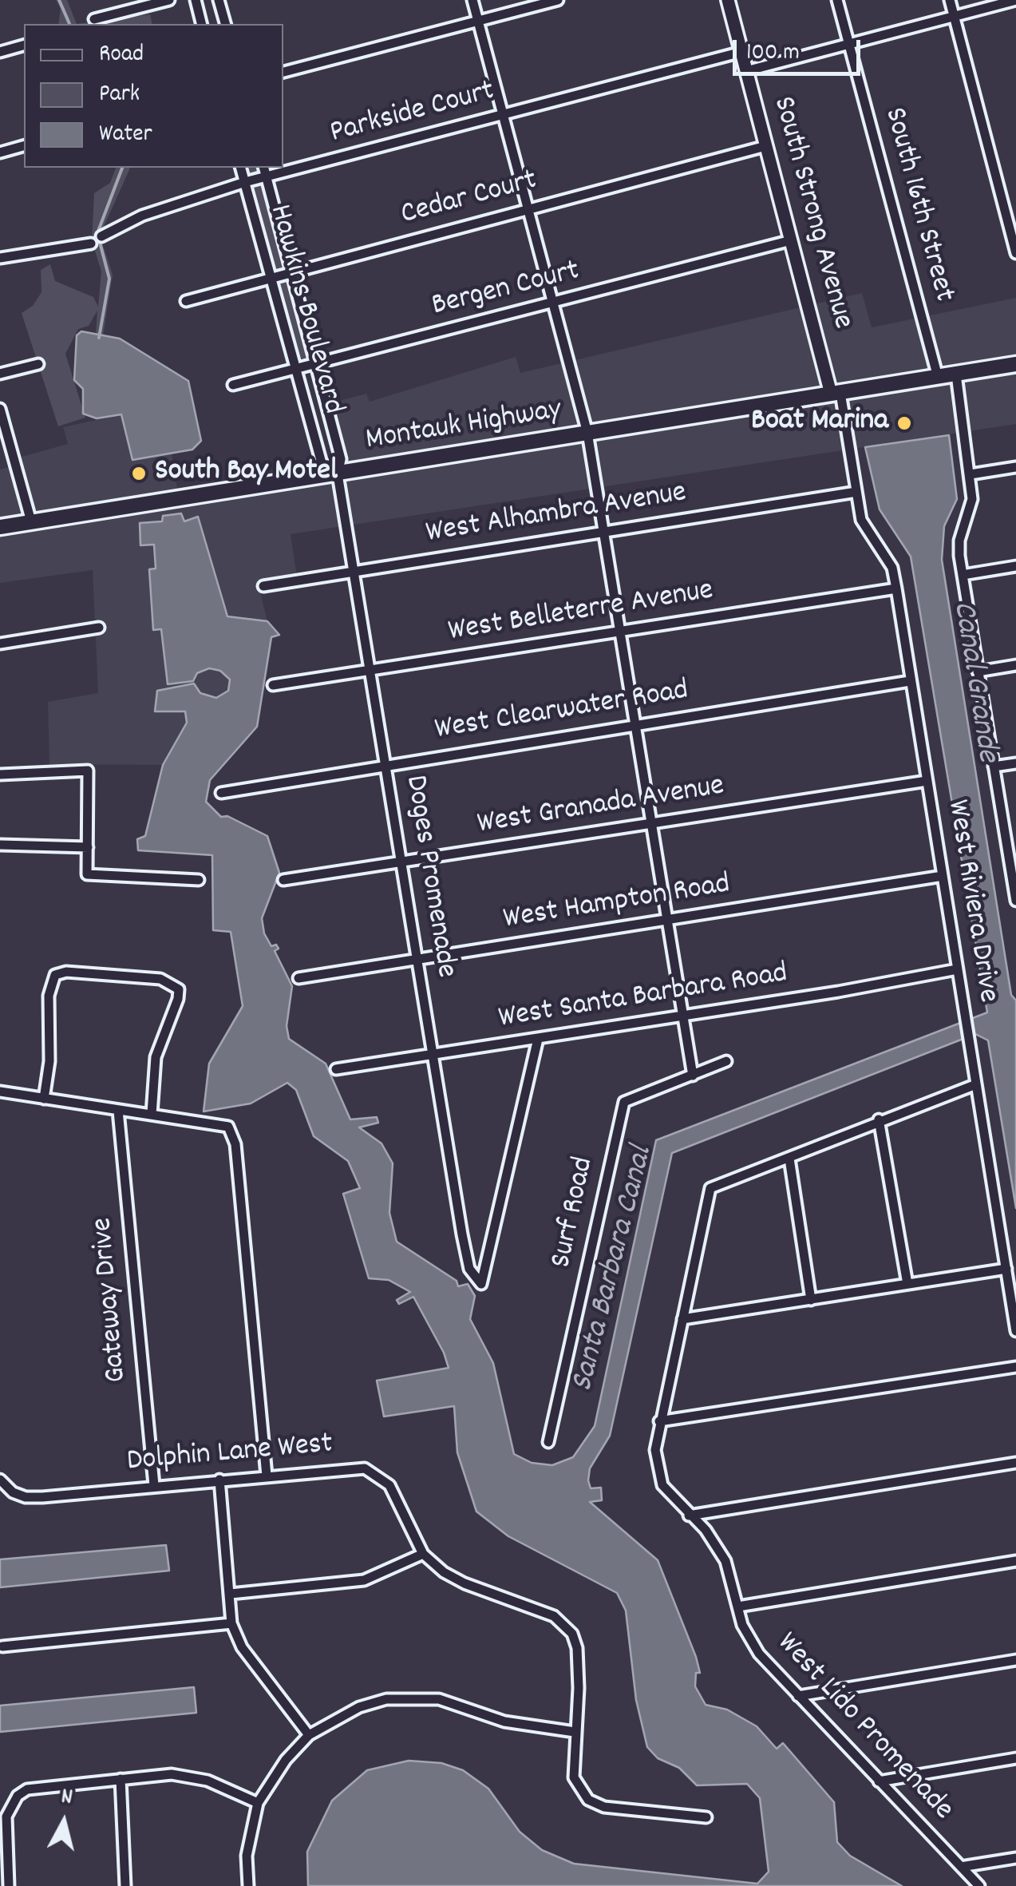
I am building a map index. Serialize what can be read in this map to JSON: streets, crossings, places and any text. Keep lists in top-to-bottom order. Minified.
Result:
{"streets":{"main road":["Montauk Highway"],"street":["Parkside Court","Cedar Court","South 16th Street","South Strong Avenue","Bergen Court","Hawkins Boulevard","West Alhambra Avenue","West Belleterre Avenue","West Clearwater Road","West Granada Avenue","Doges Promenade","West Riviera Drive","West Hampton Road","West Santa Barbara Road","Surf Road","Gateway Drive","Dolphin Lane West","West Lido Promenade"]},"crossings":[["Parkside Court","South Strong Avenue"],["Parkside Court","Hawkins Boulevard"],["Cedar Court","South Strong Avenue"],["Cedar Court","Hawkins Boulevard"],["South 16th Street","Montauk Highway"],["South Strong Avenue","Bergen Court"],["South Strong Avenue","Montauk Highway"],["South Strong Avenue","West Riviera Drive"],["Bergen Court","Hawkins Boulevard"],["Hawkins Boulevard","Montauk Highway"],["Hawkins Boulevard","Doges Promenade"],["Montauk Highway","Doges Promenade"],["Montauk Highway","West Riviera Drive"],["West Alhambra Avenue","Doges Promenade"],["West Alhambra Avenue","West Riviera Drive"],["West Belleterre Avenue","Doges Promenade"],["West Belleterre Avenue","West Riviera Drive"],["West Clearwater Road","Doges Promenade"],["West Clearwater Road","West Riviera Drive"],["West Granada Avenue","Doges Promenade"],["West Granada Avenue","West Riviera Drive"],["Doges Promenade","West Hampton Road"],["Doges Promenade","West Santa Barbara Road"],["West Riviera Drive","West Hampton Road"],["West Riviera Drive","West Santa Barbara Road"],["West Riviera Drive","West Lido Promenade"],["Gateway Drive","Dolphin Lane West"]],"water":["Canal Grande","Santa Barbara Canal"],"places":["Boat Marina","South Bay Motel"],"legend":["Road","Park","Water"],"scale_bar":"100 m","north":"top"}
